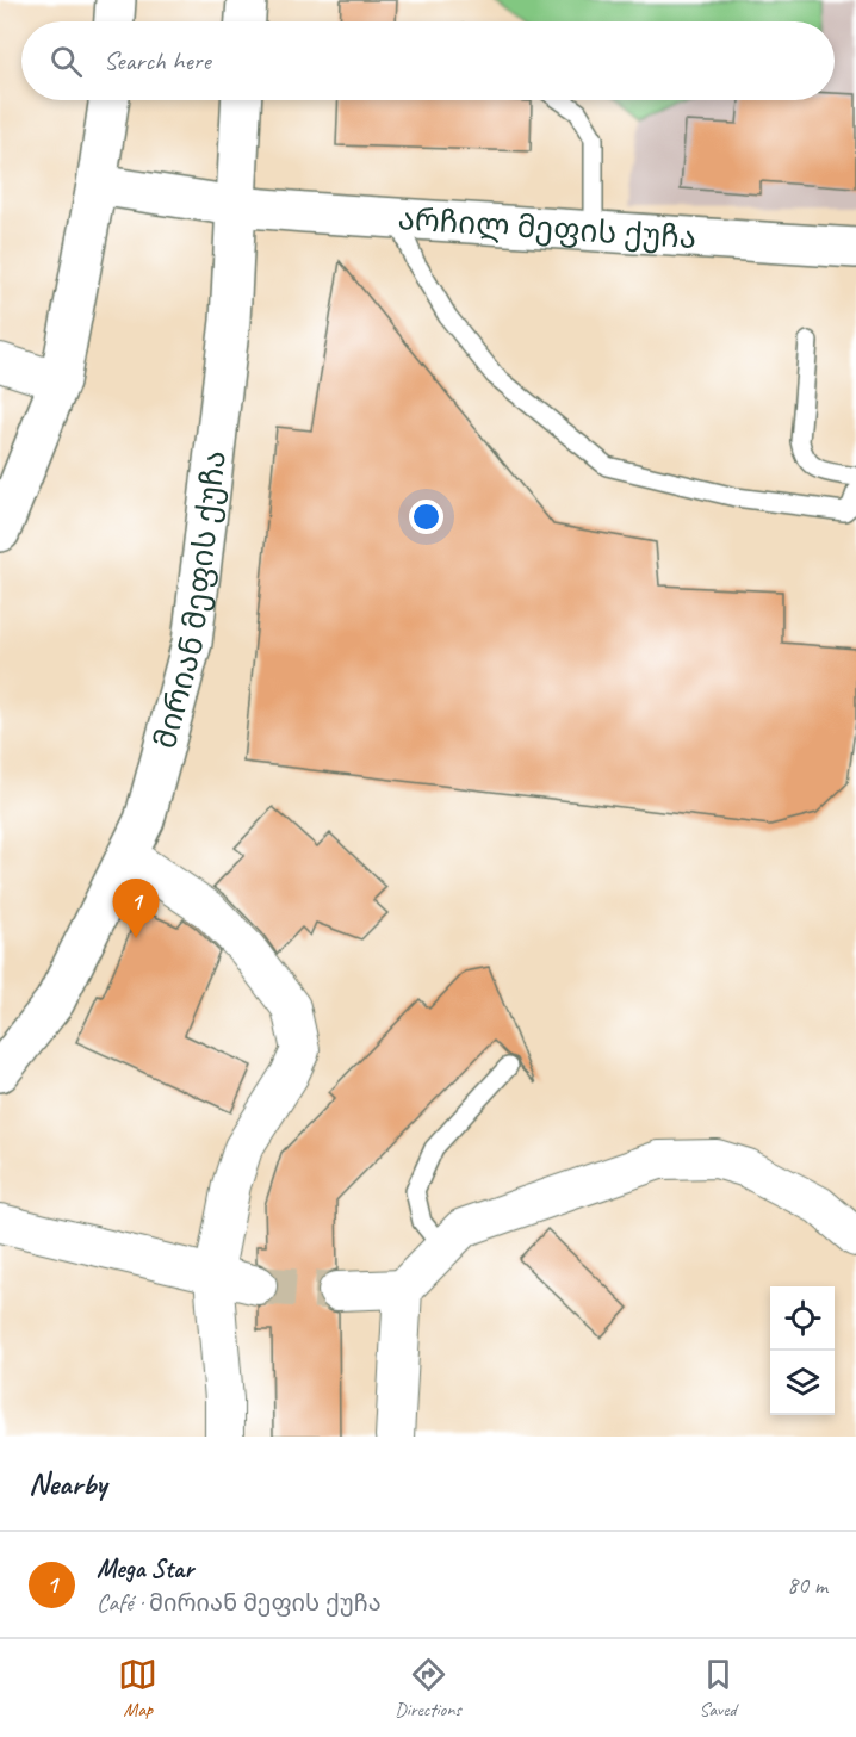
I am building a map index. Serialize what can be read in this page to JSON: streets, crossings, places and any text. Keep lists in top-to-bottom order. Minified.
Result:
{"streets":{"street":["არჩილ მეფის ქუჩა","მირიან მეფის ქუჩა"]},"crossings":[["არჩილ მეფის ქუჩა","მირიან მეფის ქუჩა"]],"page":{"search":"Search here","pins":"1","heading":"Nearby","list":[{"mark":"1","name":"Mega Star","note":"Café · მირიან მეფის ქუჩა","value":"80 m"}],"nav":["Map","Directions","Saved"]}}
